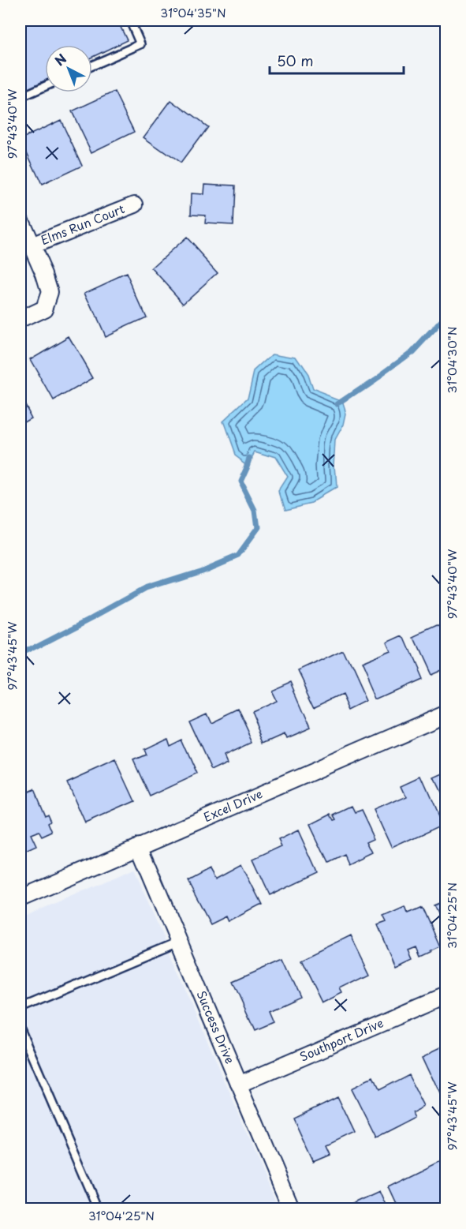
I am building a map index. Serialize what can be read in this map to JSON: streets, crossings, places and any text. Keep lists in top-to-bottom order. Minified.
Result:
{"streets":{"street":["Elms Run Court","Excel Drive","Success Drive","Southport Drive"]},"crossings":[["Excel Drive","Success Drive"],["Success Drive","Southport Drive"]],"scale_bar":"50 m","north":"top left","coordinates":["31°04'35\"N","97°43'40\"W","31°04'30\"N","97°43'45\"W","31°04'25\"N"]}
